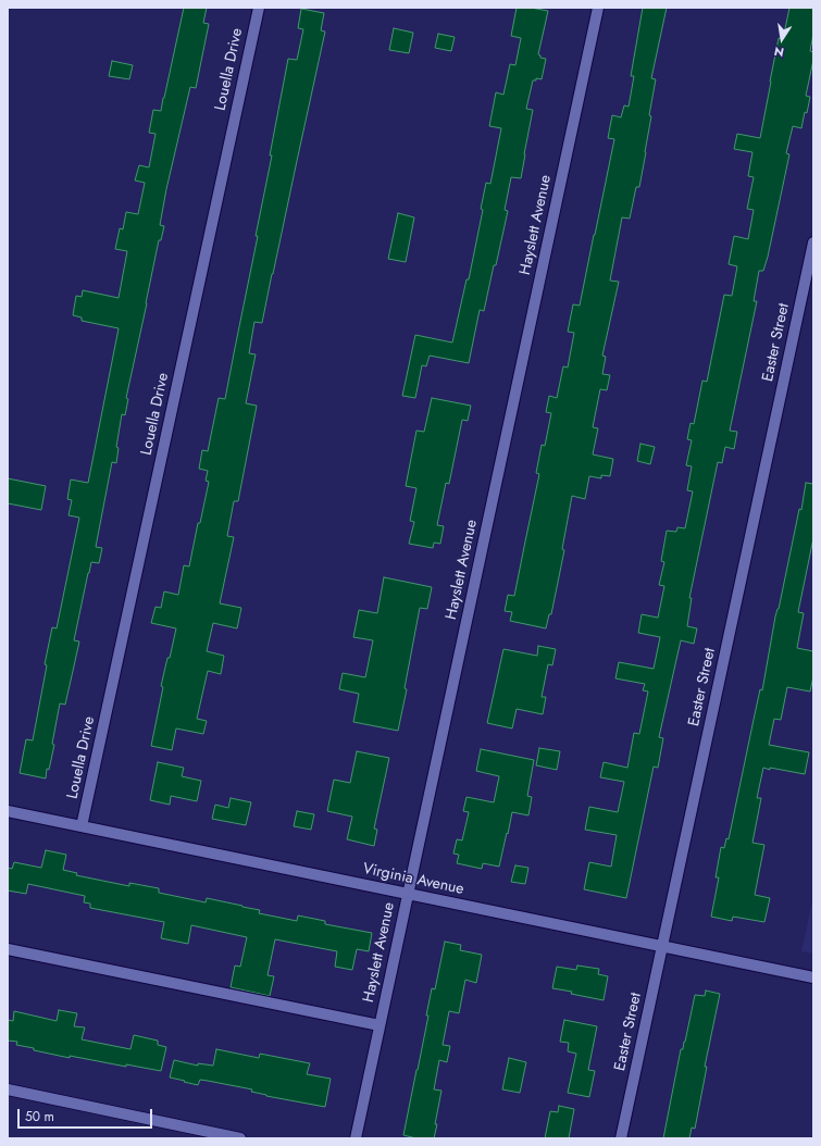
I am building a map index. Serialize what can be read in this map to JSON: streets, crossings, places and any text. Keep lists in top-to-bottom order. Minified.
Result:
{"streets":{"street":["Louella Drive","Hayslett Avenue","Easter Street","Virginia Avenue"]},"crossings":[["Louella Drive","Virginia Avenue"],["Hayslett Avenue","Virginia Avenue"],["Easter Street","Virginia Avenue"]],"scale_bar":"50 m","north":"bottom"}
